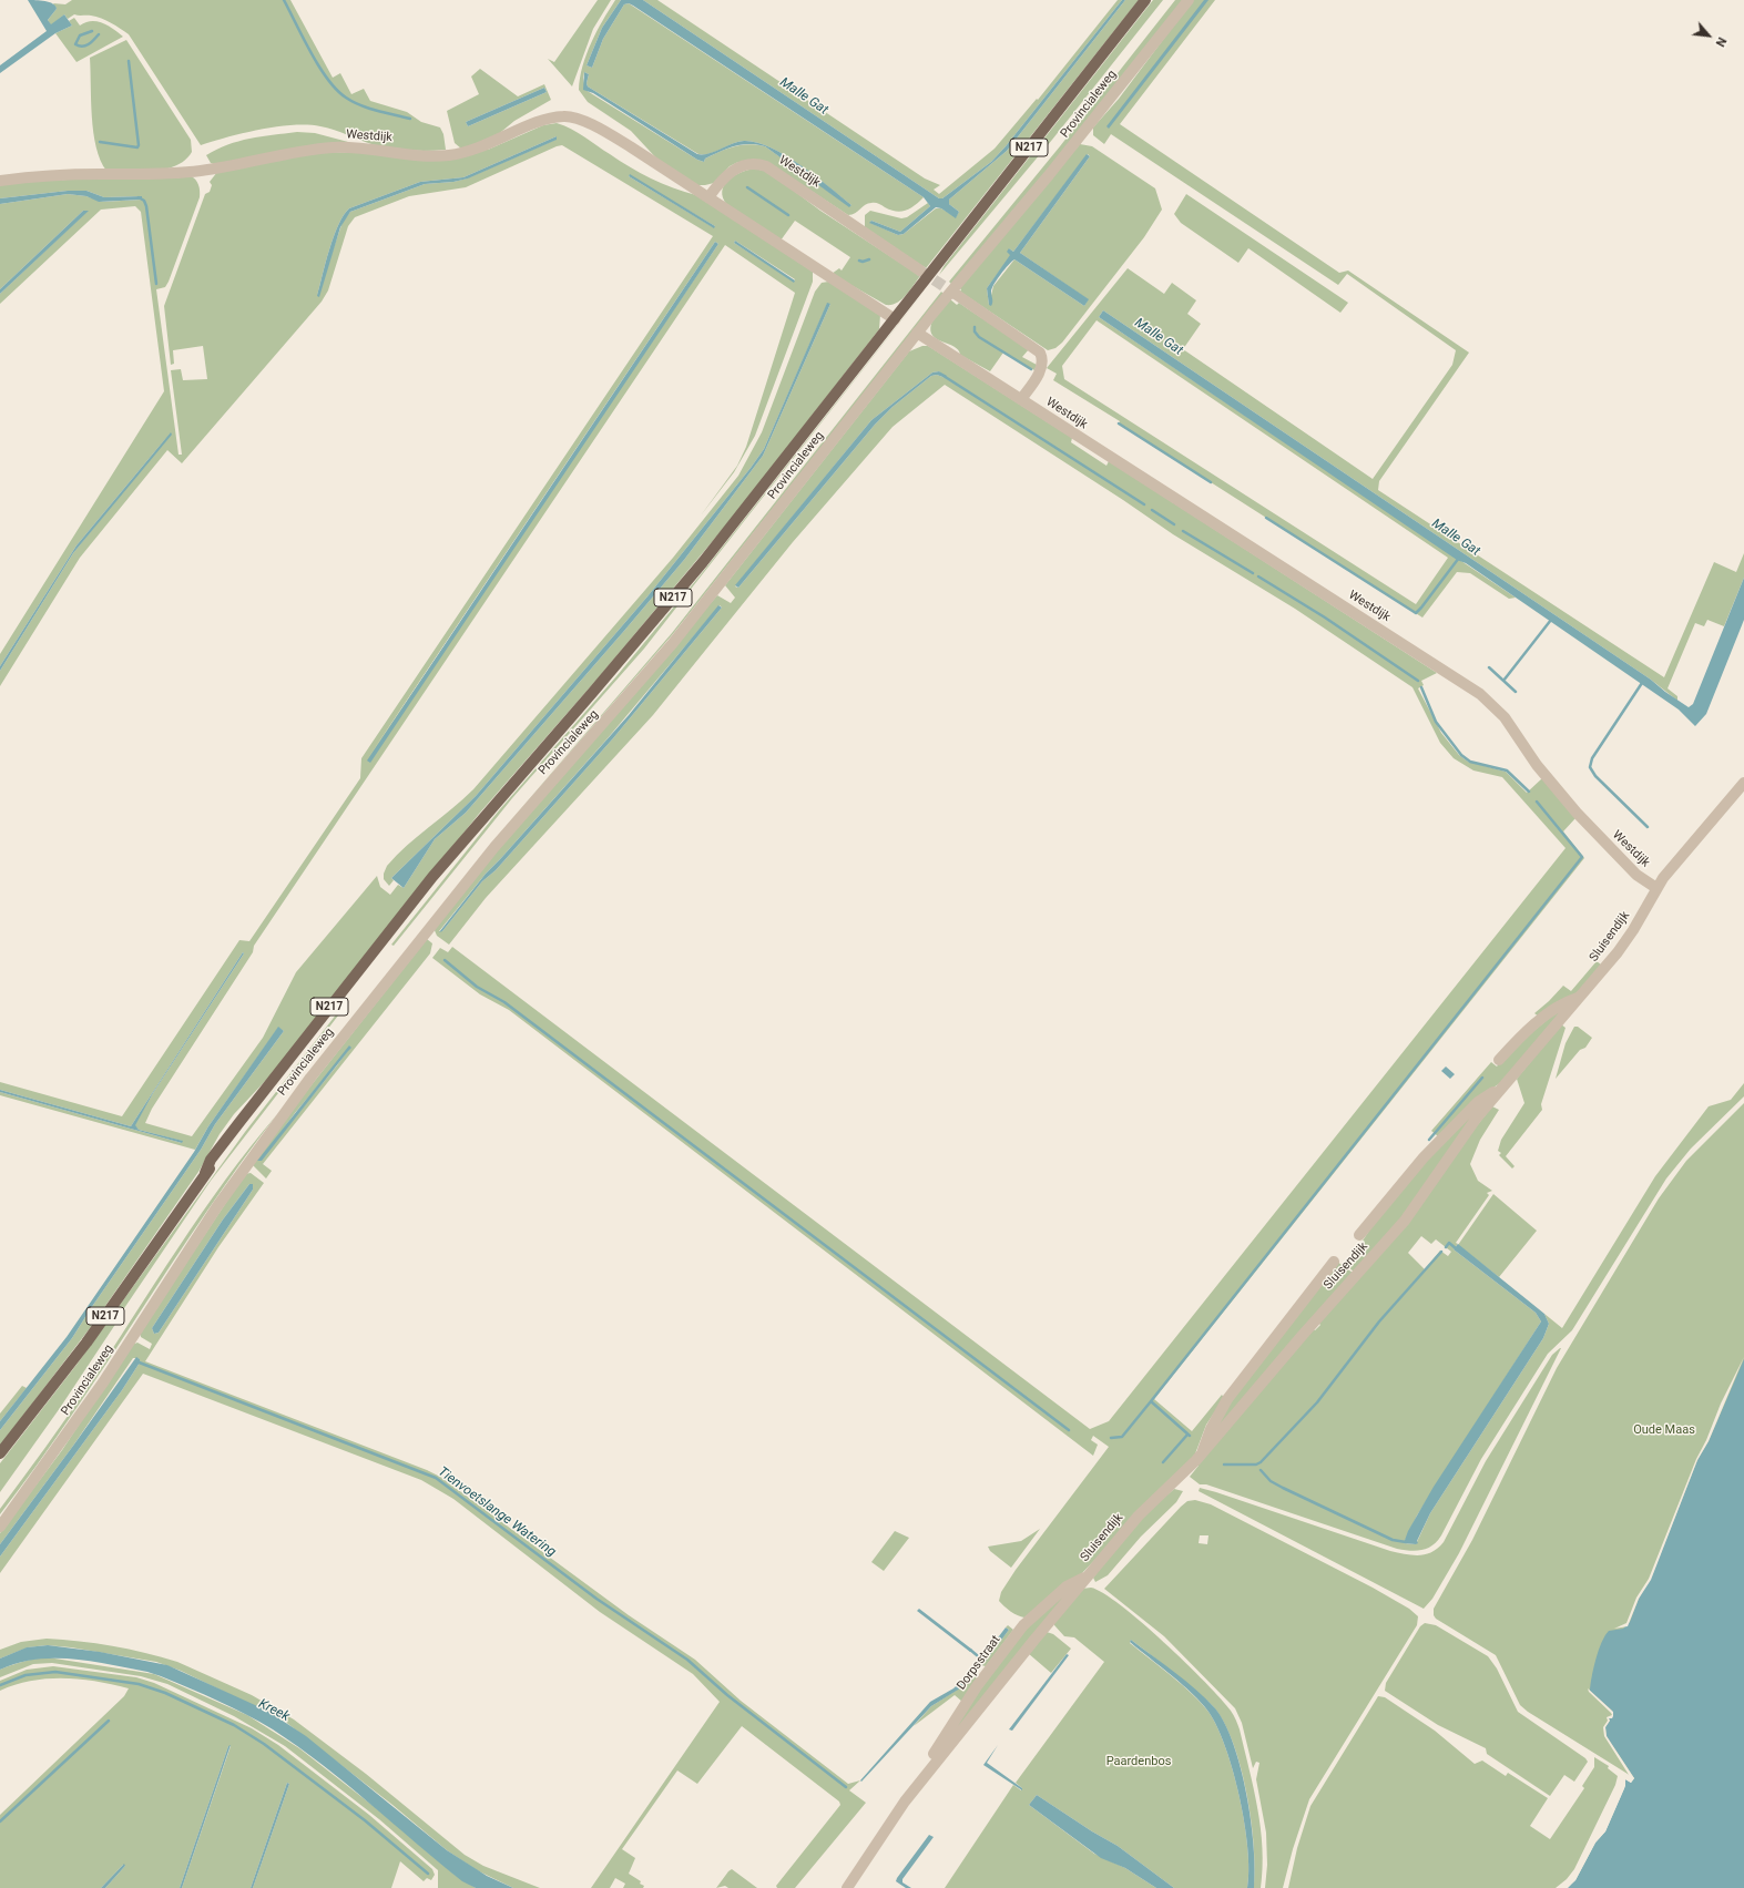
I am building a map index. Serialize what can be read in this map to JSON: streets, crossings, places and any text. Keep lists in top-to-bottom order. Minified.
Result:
{"streets":{"main road":["Provincialeweg","N217"],"street":["Westdijk","Sluisendijk","Dorpsstraat"]},"crossings":[["Provincialeweg","Westdijk"],["Westdijk","Sluisendijk"],["Sluisendijk","Dorpsstraat"]],"water":["Malle Gat","Tienvoetslange Watering","Kreek"],"parks":["Oude Maas","Paardenbos"],"north":"bottom right"}
